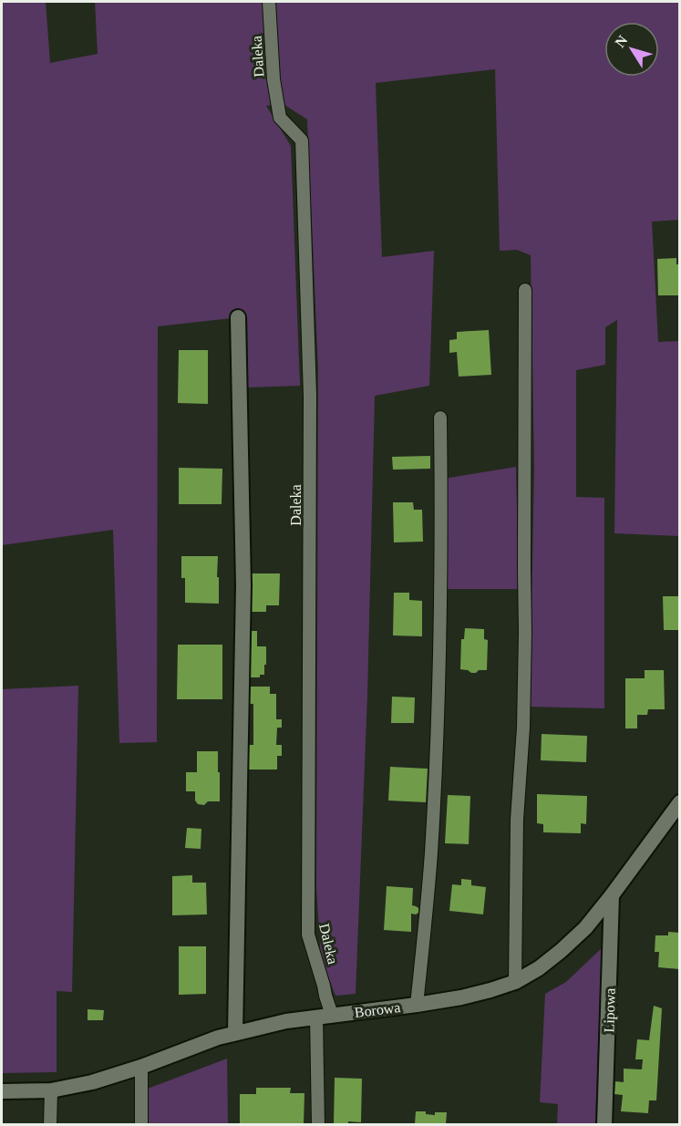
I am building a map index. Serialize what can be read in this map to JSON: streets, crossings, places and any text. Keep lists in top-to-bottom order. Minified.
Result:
{"streets":{"street":["Borowa","Lipowa"],"lane":["Daleka"]},"crossings":[["Daleka","Borowa"],["Borowa","Lipowa"]],"north":"top left"}
